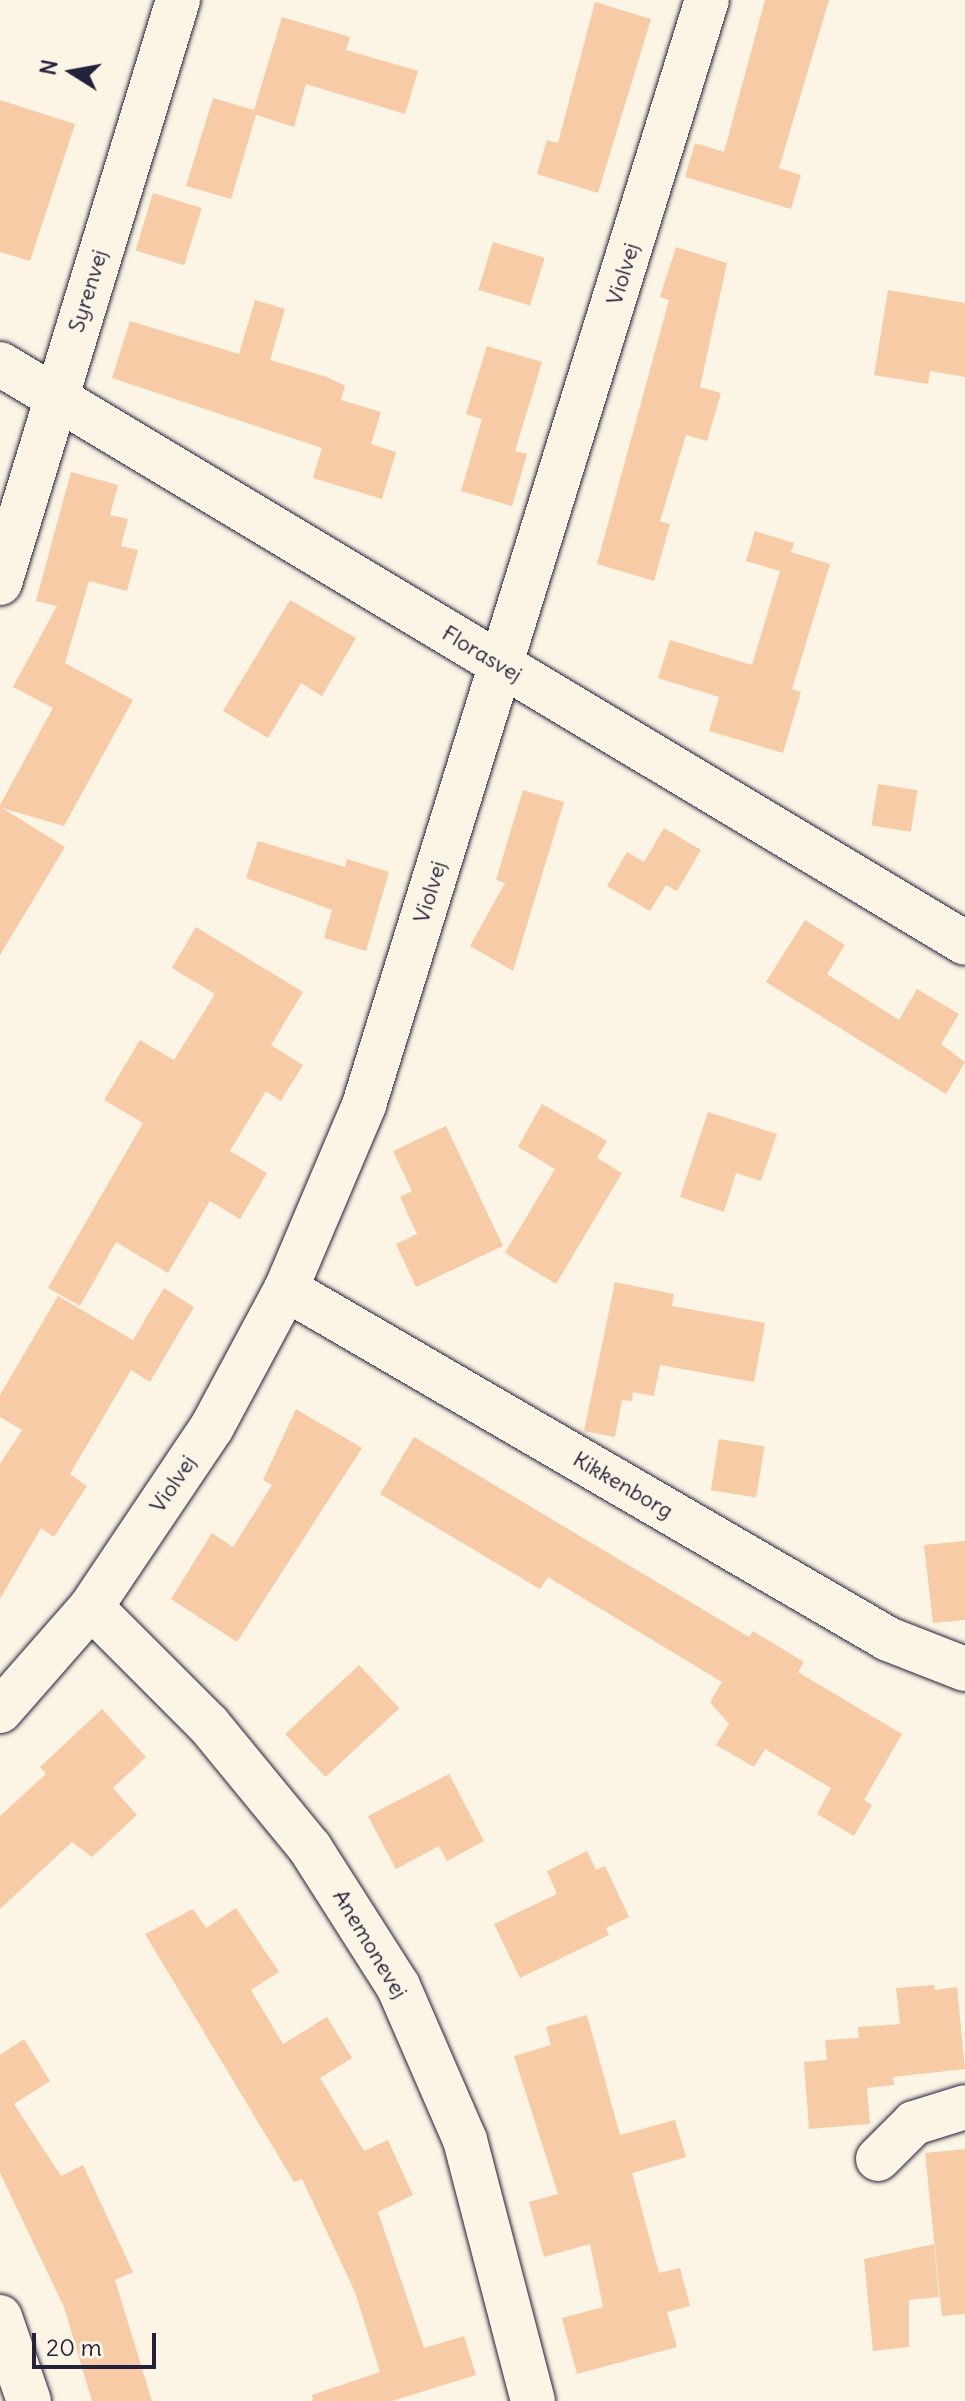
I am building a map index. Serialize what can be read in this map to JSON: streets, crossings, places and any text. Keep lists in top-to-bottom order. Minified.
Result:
{"streets":{"street":["Violvej","Syrenvej","Florasvej","Kikkenborg","Anemonevej"]},"crossings":[["Violvej","Florasvej"],["Violvej","Kikkenborg"],["Violvej","Anemonevej"],["Syrenvej","Florasvej"]],"scale_bar":"20 m","north":"left"}
